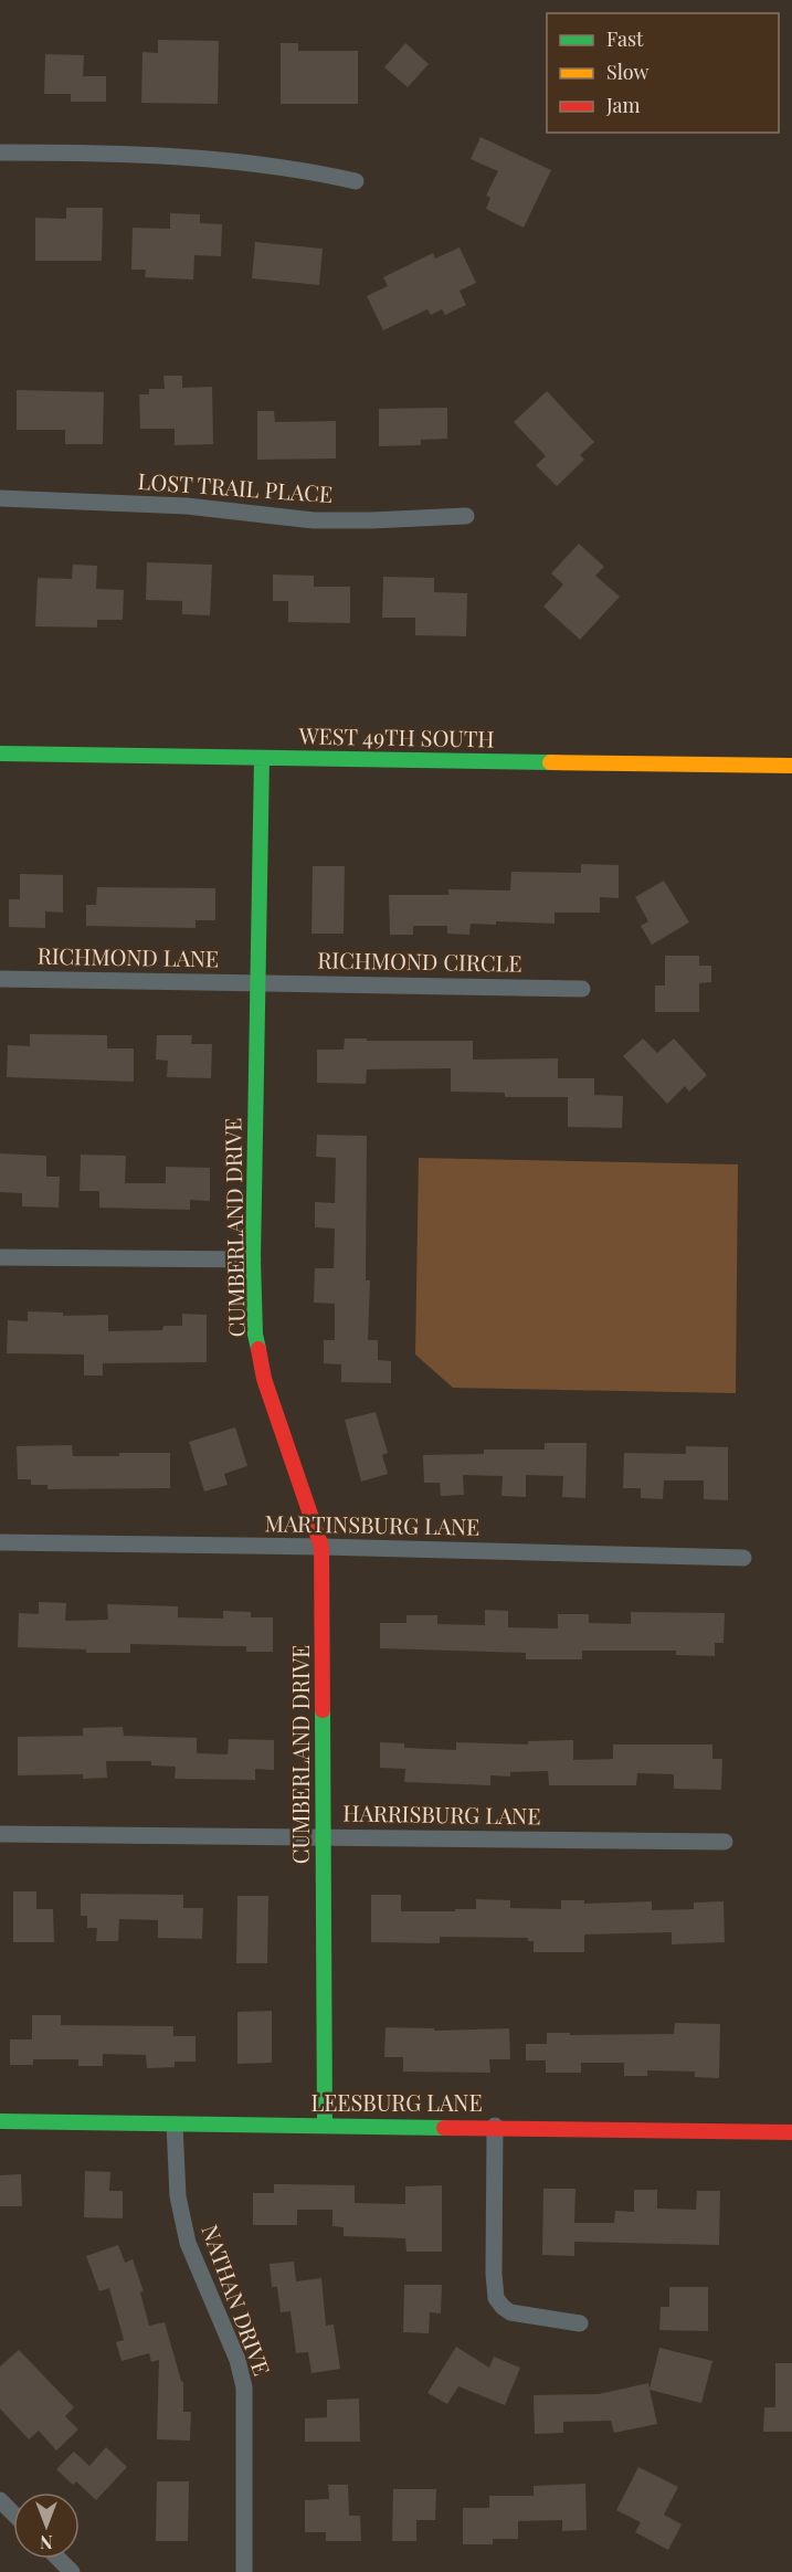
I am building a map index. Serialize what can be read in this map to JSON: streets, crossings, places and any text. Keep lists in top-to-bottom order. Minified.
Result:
{"streets":{"street":["LOST TRAIL PLACE","WEST 49TH SOUTH","RICHMOND LANE","RICHMOND CIRCLE","CUMBERLAND DRIVE","MARTINSBURG LANE","HARRISBURG LANE","LEESBURG LANE","NATHAN DRIVE"]},"crossings":[["WEST 49TH SOUTH","CUMBERLAND DRIVE"],["RICHMOND LANE","RICHMOND CIRCLE"],["RICHMOND LANE","CUMBERLAND DRIVE"],["RICHMOND CIRCLE","CUMBERLAND DRIVE"],["CUMBERLAND DRIVE","MARTINSBURG LANE"],["CUMBERLAND DRIVE","HARRISBURG LANE"],["CUMBERLAND DRIVE","LEESBURG LANE"],["LEESBURG LANE","NATHAN DRIVE"]],"legend":["Fast","Slow","Jam"],"north":"bottom"}
